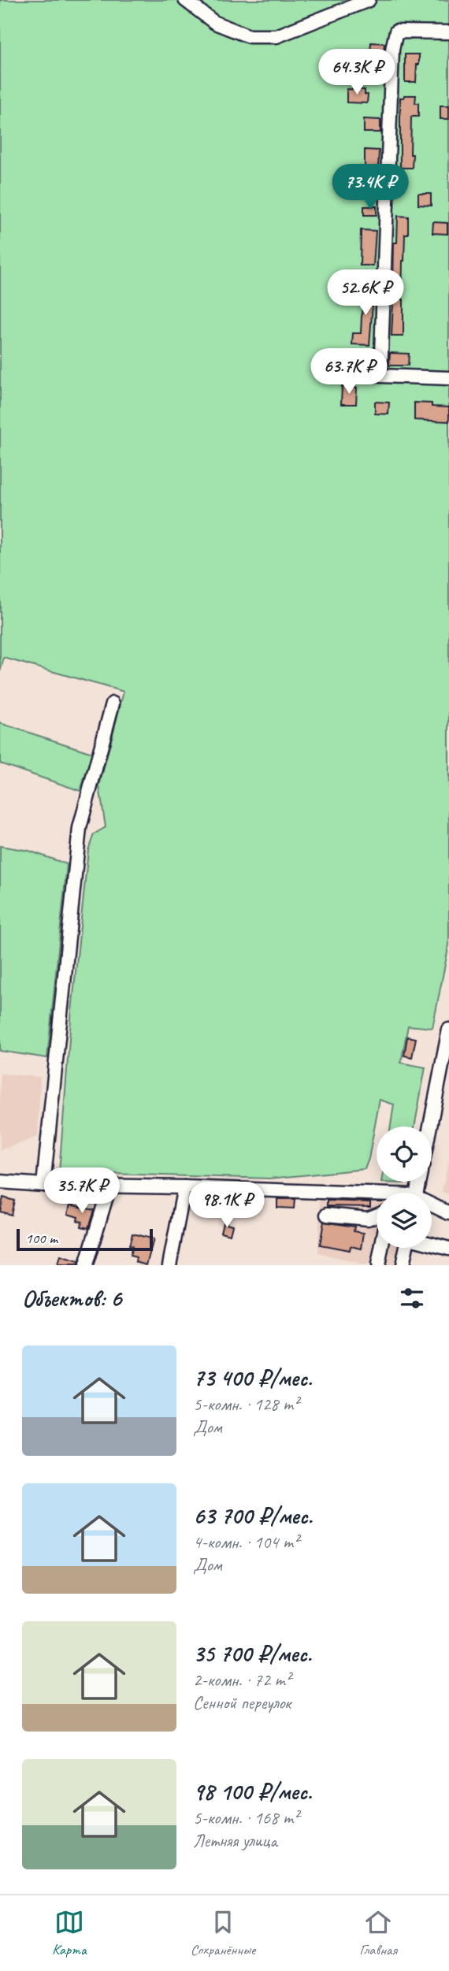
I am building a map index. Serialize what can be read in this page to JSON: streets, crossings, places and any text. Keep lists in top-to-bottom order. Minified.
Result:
{"scale_bar":"100 m","page":{"price":["64.3K ₽","73.4K ₽","52.6K ₽","63.7K ₽","35.7K ₽","98.1K ₽"],"scale":"100 m","heading":"Объектов: 6","list":[{"name":"73 400 ₽/мес.","note":"5-комн. · 128 m² · Дом"},{"name":"63 700 ₽/мес.","note":"4-комн. · 104 m² · Дом"},{"name":"35 700 ₽/мес.","note":"2-комн. · 72 m² · Сенной переулок"},{"name":"98 100 ₽/мес.","note":"5-комн. · 168 m² · Летняя улица"}],"tabs":["Карта","Сохранённые","Главная"]}}
